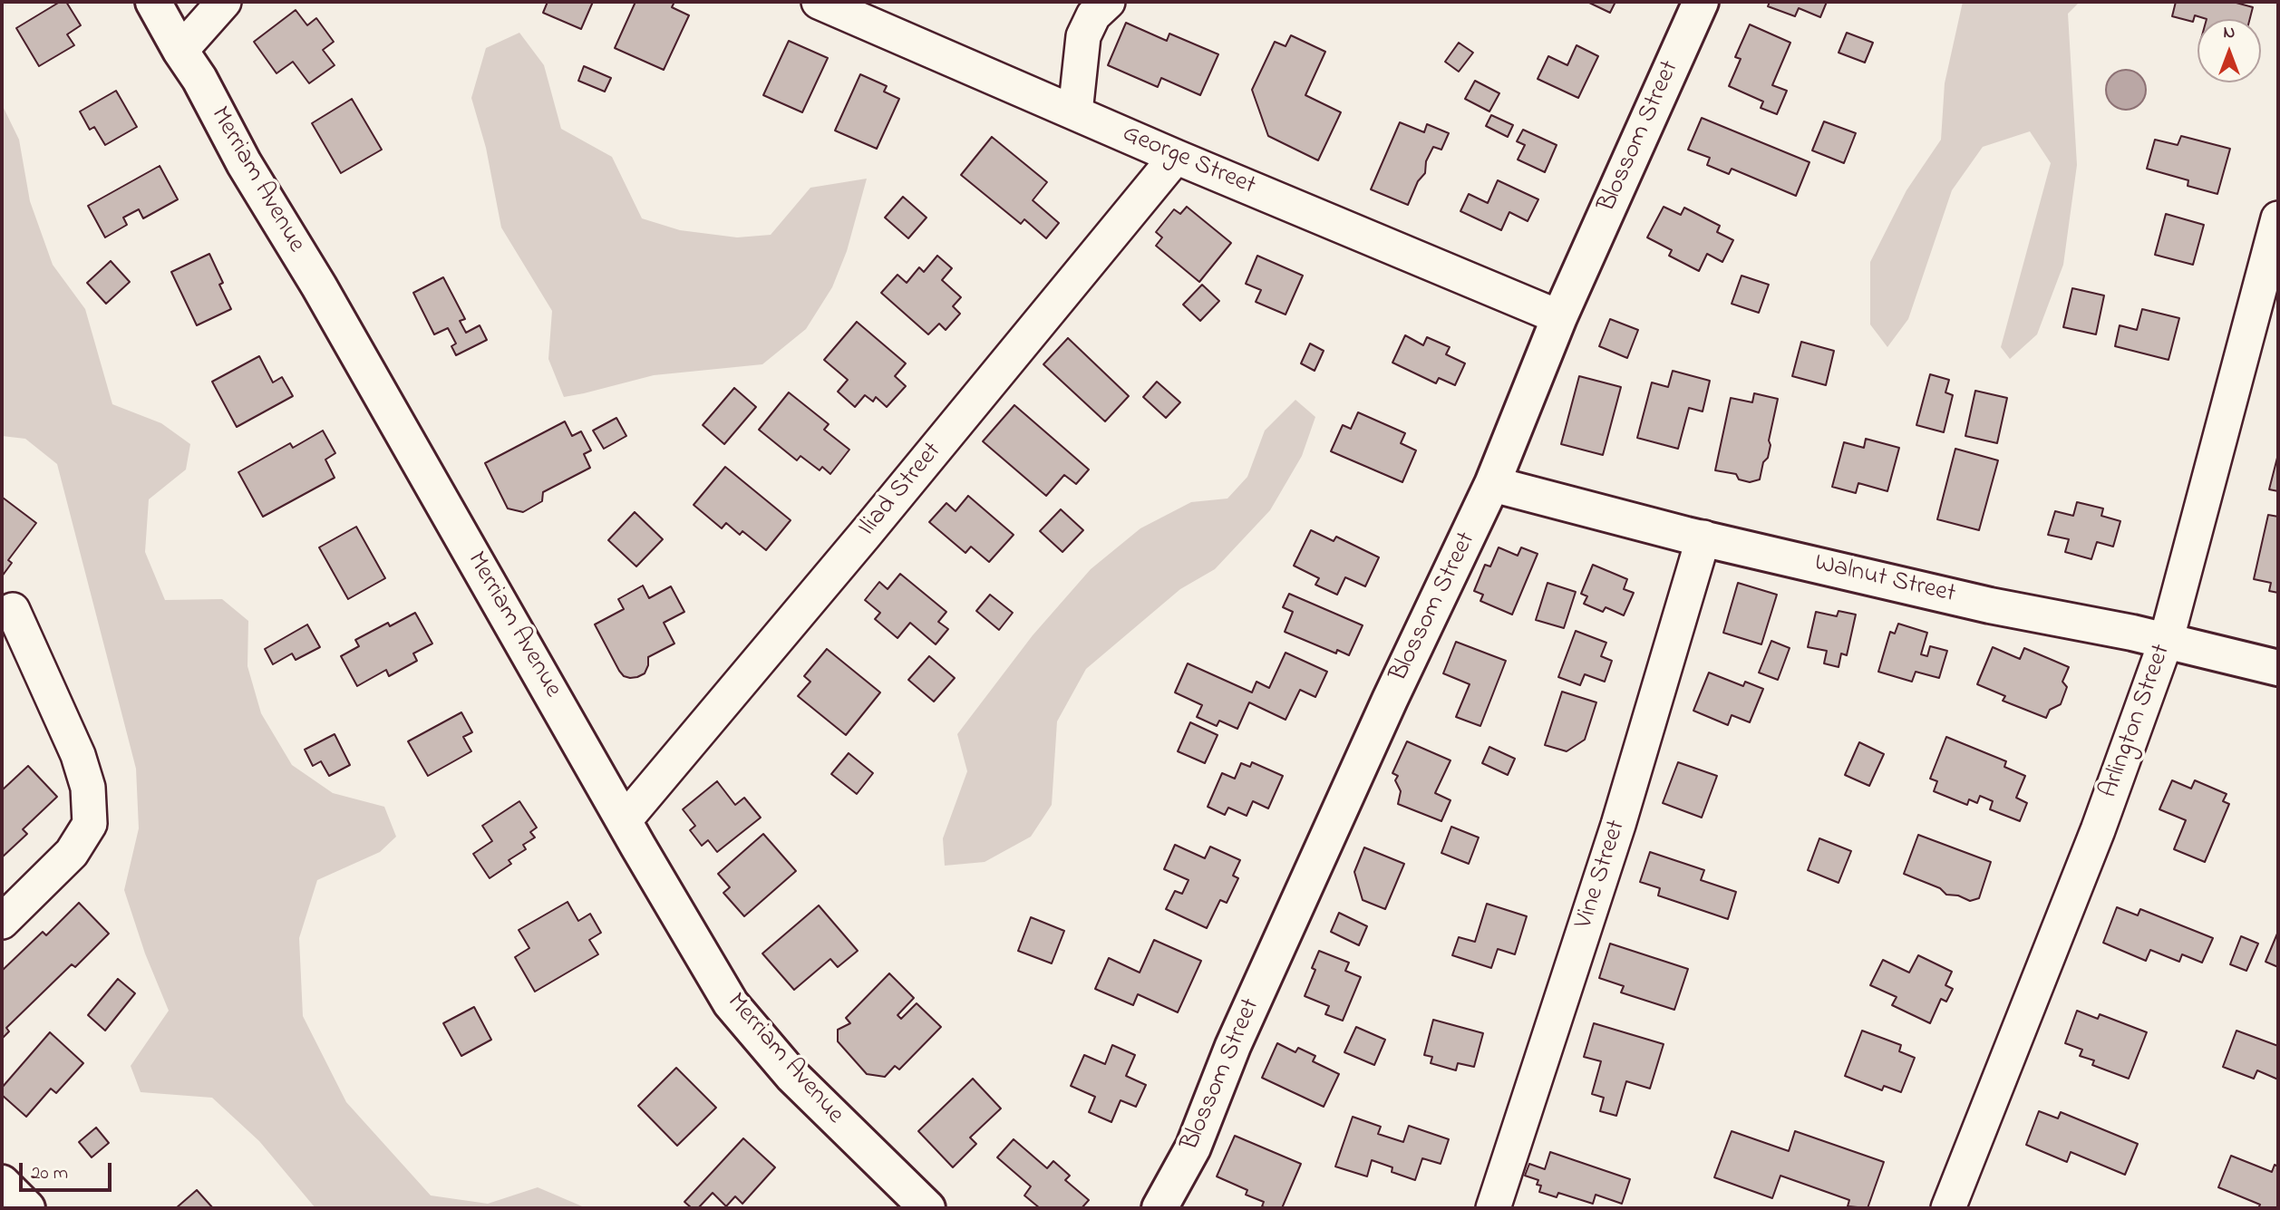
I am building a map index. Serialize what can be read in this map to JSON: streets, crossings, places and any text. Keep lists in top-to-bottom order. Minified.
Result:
{"streets":{"street":["Blossom Street","George Street","Merriam Avenue","Iliad Street","Walnut Street","Arlington Street","Vine Street"]},"crossings":[["Blossom Street","George Street"],["Blossom Street","Walnut Street"],["George Street","Iliad Street"],["Merriam Avenue","Iliad Street"],["Walnut Street","Arlington Street"],["Walnut Street","Vine Street"]],"scale_bar":"20 m","north":"top"}
